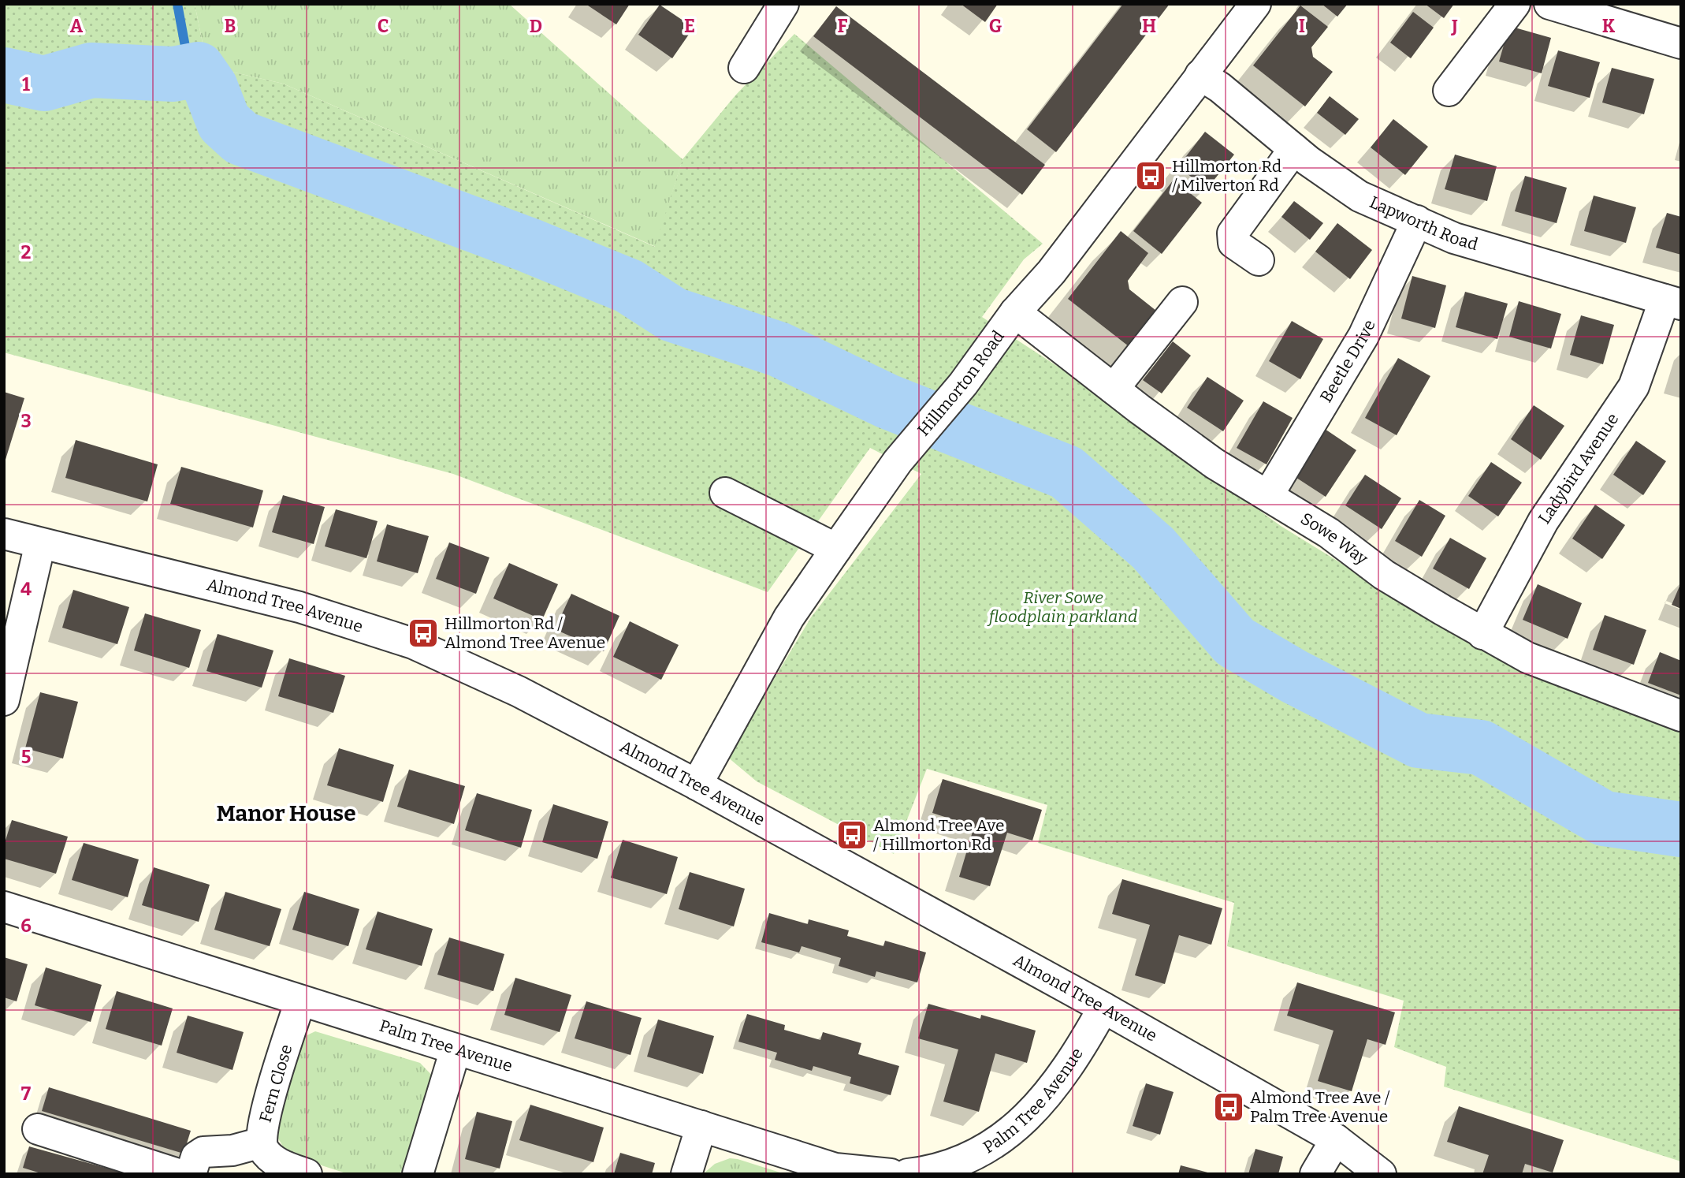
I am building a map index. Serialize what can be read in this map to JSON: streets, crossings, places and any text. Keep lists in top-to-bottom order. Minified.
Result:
{"streets":{"street":["Lapworth Road","Beetle Drive","Hillmorton Road","Ladybird Avenue","Sowe Way","Almond Tree Avenue","Palm Tree Avenue","Fern Close"]},"crossings":[["Lapworth Road","Beetle Drive"],["Lapworth Road","Hillmorton Road"],["Lapworth Road","Ladybird Avenue"],["Beetle Drive","Sowe Way"],["Hillmorton Road","Sowe Way"],["Hillmorton Road","Almond Tree Avenue"],["Ladybird Avenue","Sowe Way"],["Almond Tree Avenue","Palm Tree Avenue"],["Palm Tree Avenue","Fern Close"]],"districts":["Manor House"],"parks":["River Sowe floodplain parkland"],"places":{"bus stop":["Hillmorton Rd / Milverton Rd","Hillmorton Rd / Almond Tree Avenue","Almond Tree Ave / Hillmorton Rd","Almond Tree Ave / Palm Tree Avenue"]},"grid":{"columns":["A","B","C","D","E","F","G","H","I","J","K"],"rows":["1","2","3","4","5","6","7"]}}
